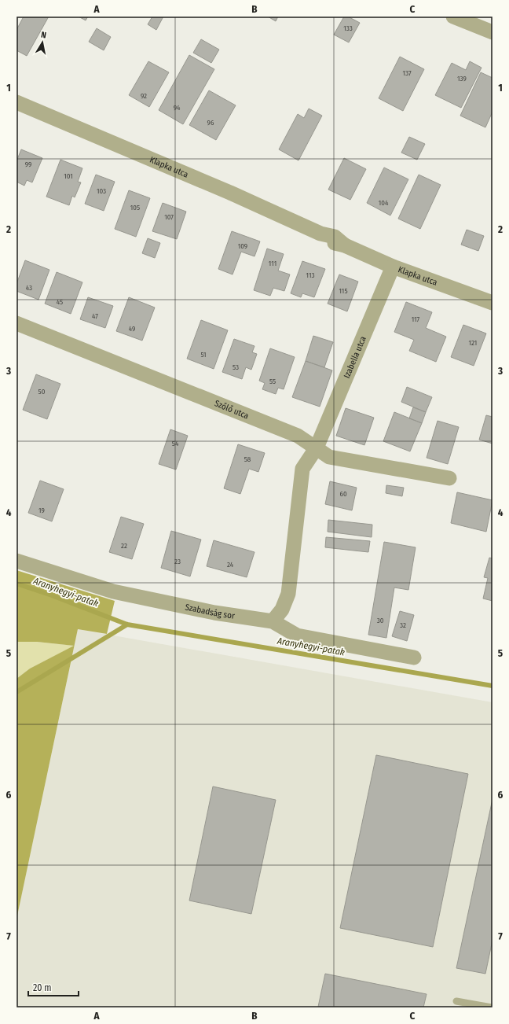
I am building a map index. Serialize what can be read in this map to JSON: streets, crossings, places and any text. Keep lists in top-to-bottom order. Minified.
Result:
{"streets":{"street":["Klapka utca","Izabella utca","Szőlő utca","Szabadság sor"]},"crossings":[["Klapka utca","Izabella utca"],["Izabella utca","Szőlő utca"],["Izabella utca","Szabadság sor"]],"water":["Aranyhegyi-patak"],"house_numbers":["133","137","139","92","94","96","99","101","103","104","105","107","109","111","113","43","115","45","47","117","49","121","51","53","55","50","54","58","60","19","22","23","24","30","32"],"scale_bar":"20 m","north":"top","grid":{"columns":["A","B","C"],"rows":["1","2","3","4","5","6","7"]}}
